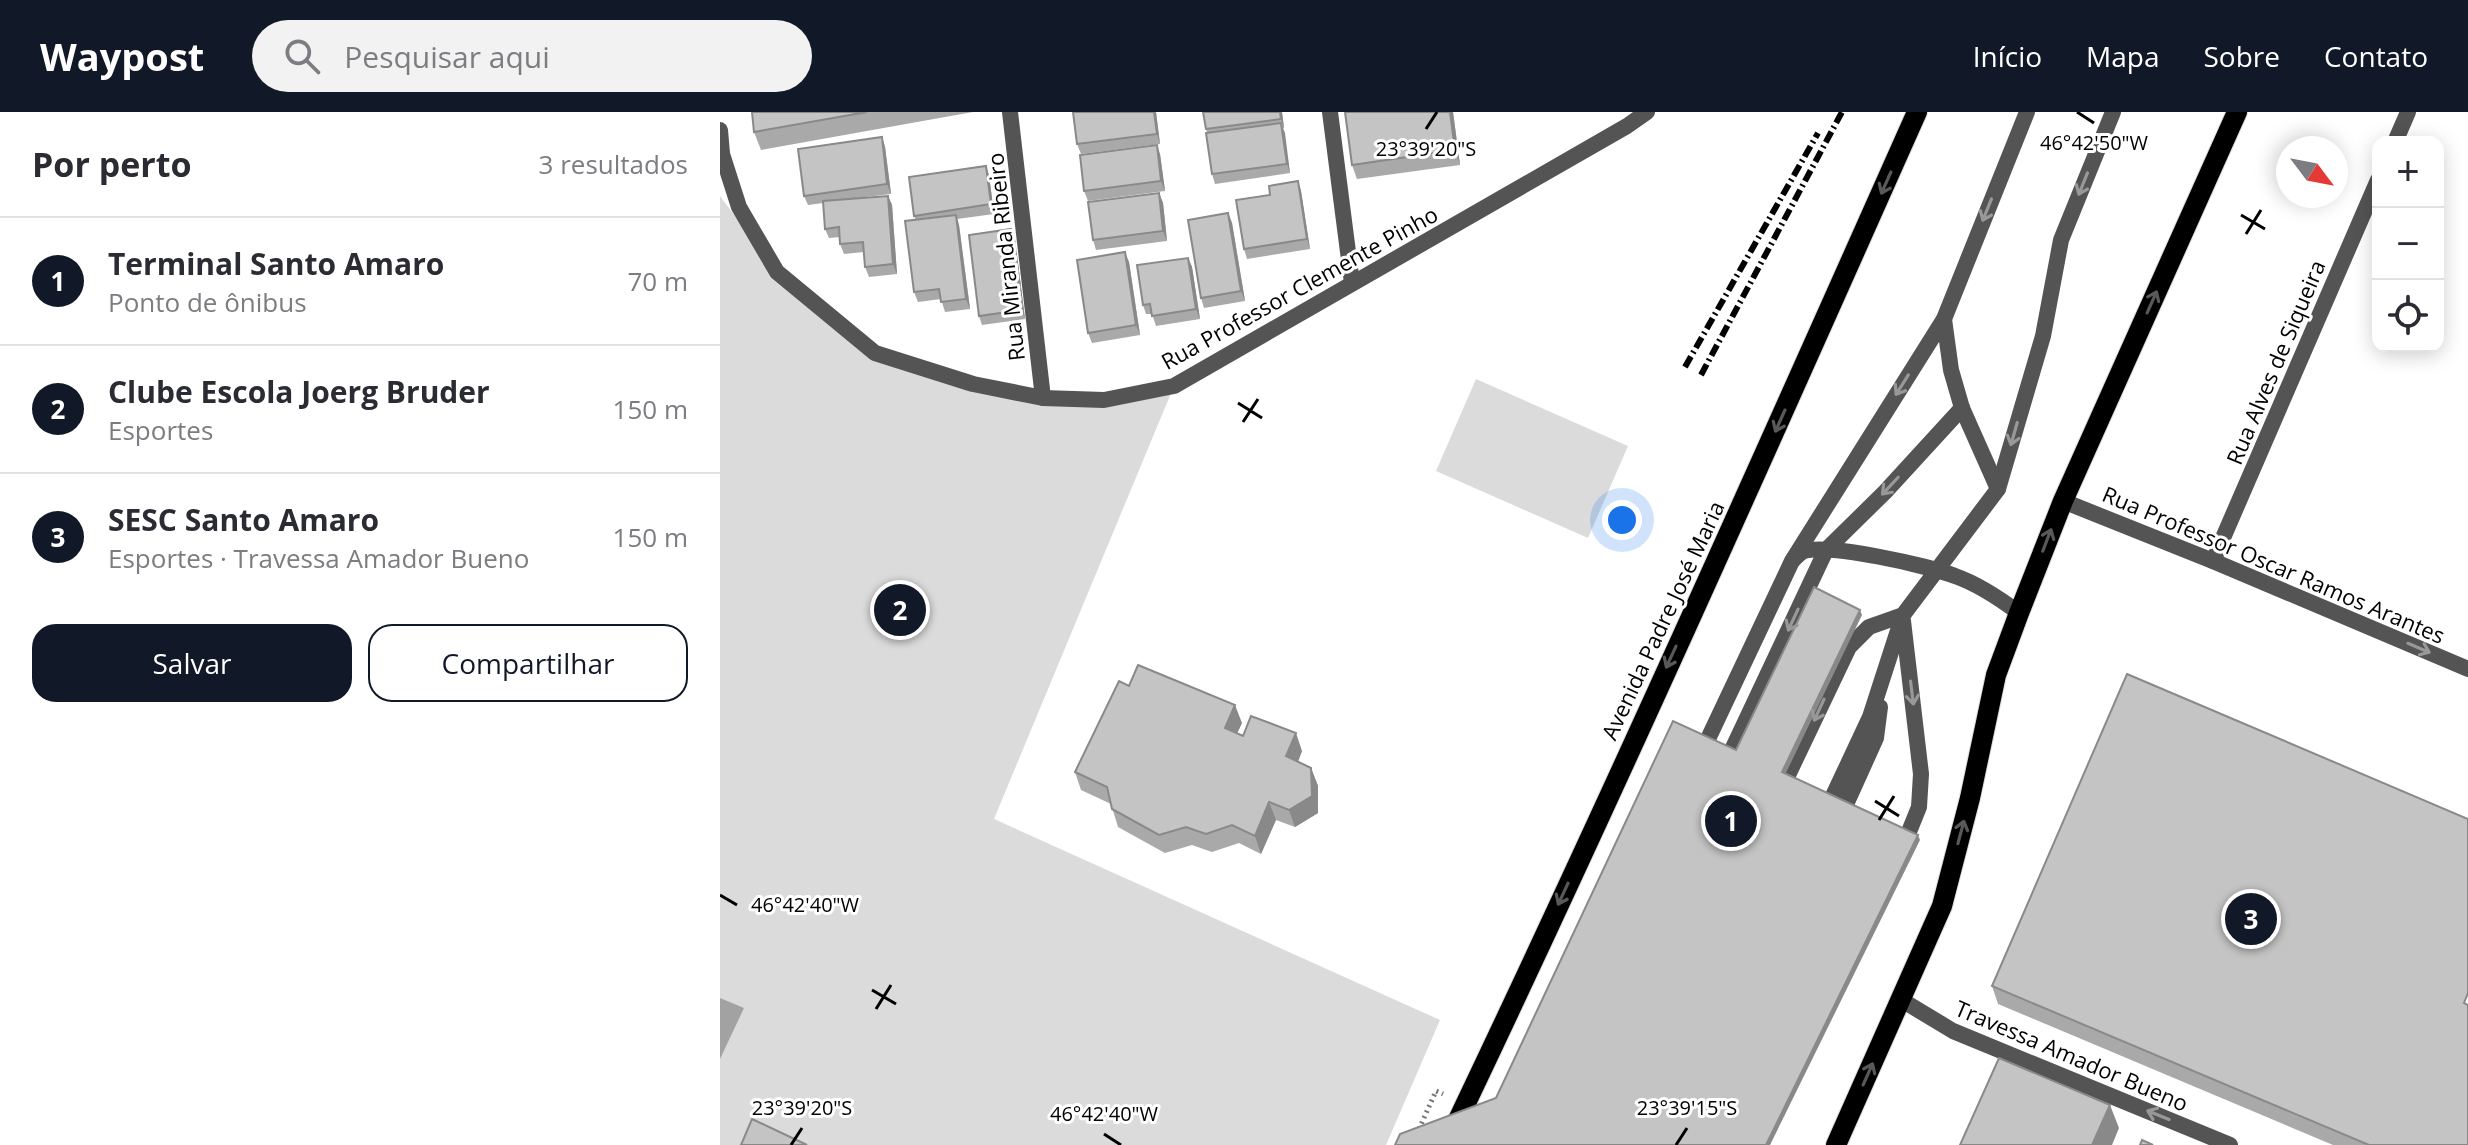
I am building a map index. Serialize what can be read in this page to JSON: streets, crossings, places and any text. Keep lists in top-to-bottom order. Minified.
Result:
{"streets":{"main road":["Avenida Padre José Maria"],"street":["Rua Miranda Ribeiro","Rua Professor Clemente Pinho","Rua Alves de Siqueira","Rua Professor Oscar Ramos Arantes","Travessa Amador Bueno"]},"crossings":[["Rua Miranda Ribeiro","Rua Professor Clemente Pinho"],["Rua Alves de Siqueira","Rua Professor Oscar Ramos Arantes"]],"one_way":["Rua Professor Oscar Ramos Arantes","Avenida Padre José Maria","Travessa Amador Bueno"],"north":"bottom right","page":{"header":"Waypost","search":"Pesquisar aqui","nav":["Início","Mapa","Sobre","Contato"],"heading":["Por perto","3 resultados"],"map_buttons":["+","−"],"list":[{"mark":"1","name":"Terminal Santo Amaro","note":"Ponto de ônibus","value":"70 m"},{"mark":"2","name":"Clube Escola Joerg Bruder","note":"Esportes","value":"150 m"},{"mark":"3","name":"SESC Santo Amaro","note":"Esportes · Travessa Amador Bueno","value":"150 m"}],"pins":["2","1","3"],"buttons":["Salvar","Compartilhar"]},"coordinates":["46°42'50\"W","23°39'20\"S","46°42'40\"W","23°39'15\"S"]}
